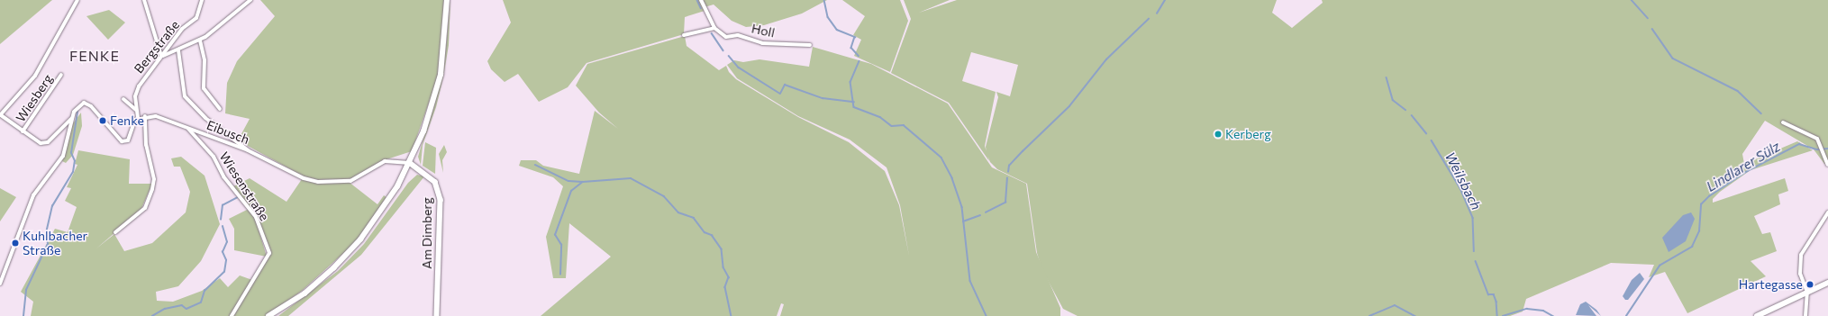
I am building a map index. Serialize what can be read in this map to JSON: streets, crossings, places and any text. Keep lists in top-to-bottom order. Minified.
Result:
{"streets":{"main road":["Am Dimberg"],"street":["Holl","Bergstraße","Wiesberg","Eibusch","Wiesenstraße"]},"crossings":[["Bergstraße","Eibusch"],["Eibusch","Wiesenstraße"],["Eibusch","Am Dimberg"]],"districts":["FENKE"],"water":["Lindlarer Sülz","Weilsbach"],"places":["Fenke","Kerberg","Kuhlbacher Straße","Hartegasse"]}
